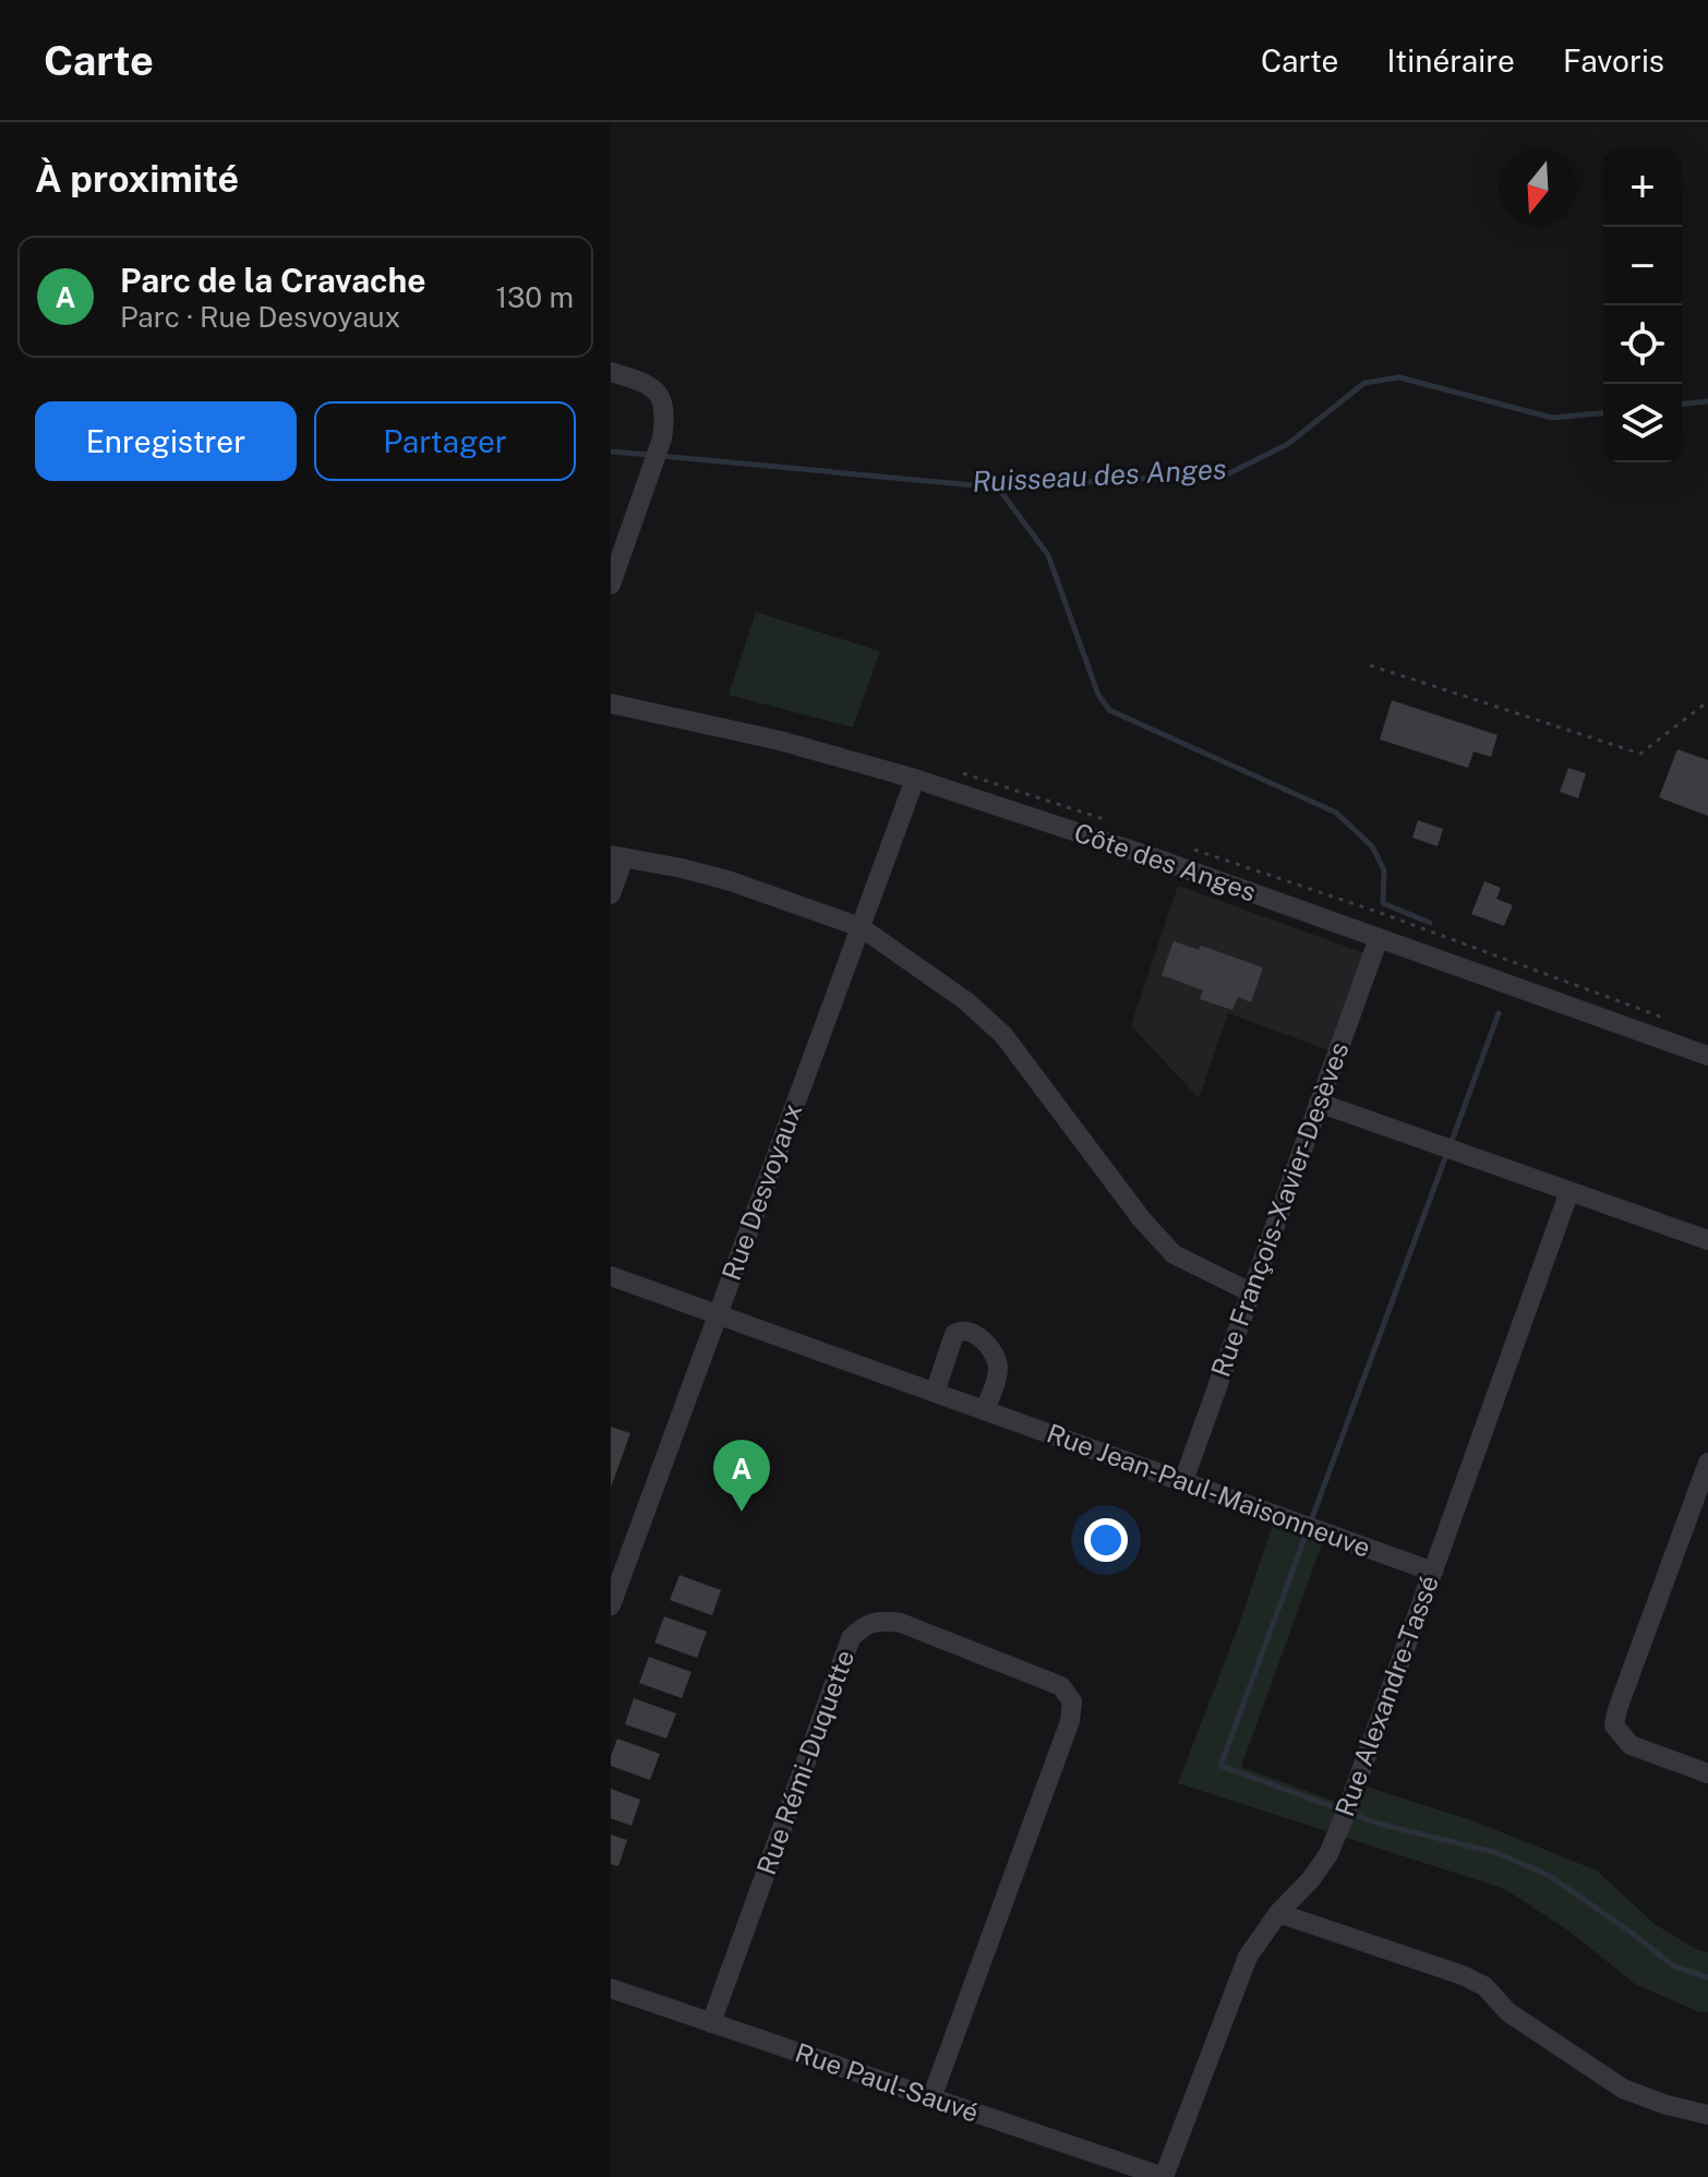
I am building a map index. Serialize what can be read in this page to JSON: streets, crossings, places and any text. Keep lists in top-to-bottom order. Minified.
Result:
{"streets":{"street":["Côte des Anges","Rue Desvoyaux","Rue François-Xavier-Desèves","Rue Jean-Paul-Maisonneuve","Rue Alexandre-Tassé","Rue Rémi-Duquette","Rue Paul-Sauvé"]},"crossings":[["Côte des Anges","Rue Desvoyaux"],["Côte des Anges","Rue François-Xavier-Desèves"],["Rue Desvoyaux","Rue Jean-Paul-Maisonneuve"],["Rue François-Xavier-Desèves","Rue Jean-Paul-Maisonneuve"],["Rue Jean-Paul-Maisonneuve","Rue Alexandre-Tassé"],["Rue Alexandre-Tassé","Rue Paul-Sauvé"],["Rue Rémi-Duquette","Rue Paul-Sauvé"]],"water":["Ruisseau des Anges"],"north":"bottom","page":{"header":"Carte","nav":["Carte","Itinéraire","Favoris"],"heading":"À proximité","map_buttons":["+","−"],"list":[{"mark":"A","name":"Parc de la Cravache","note":"Parc · Rue Desvoyaux","value":"130 m"}],"buttons":["Enregistrer","Partager"],"pins":"A"}}
